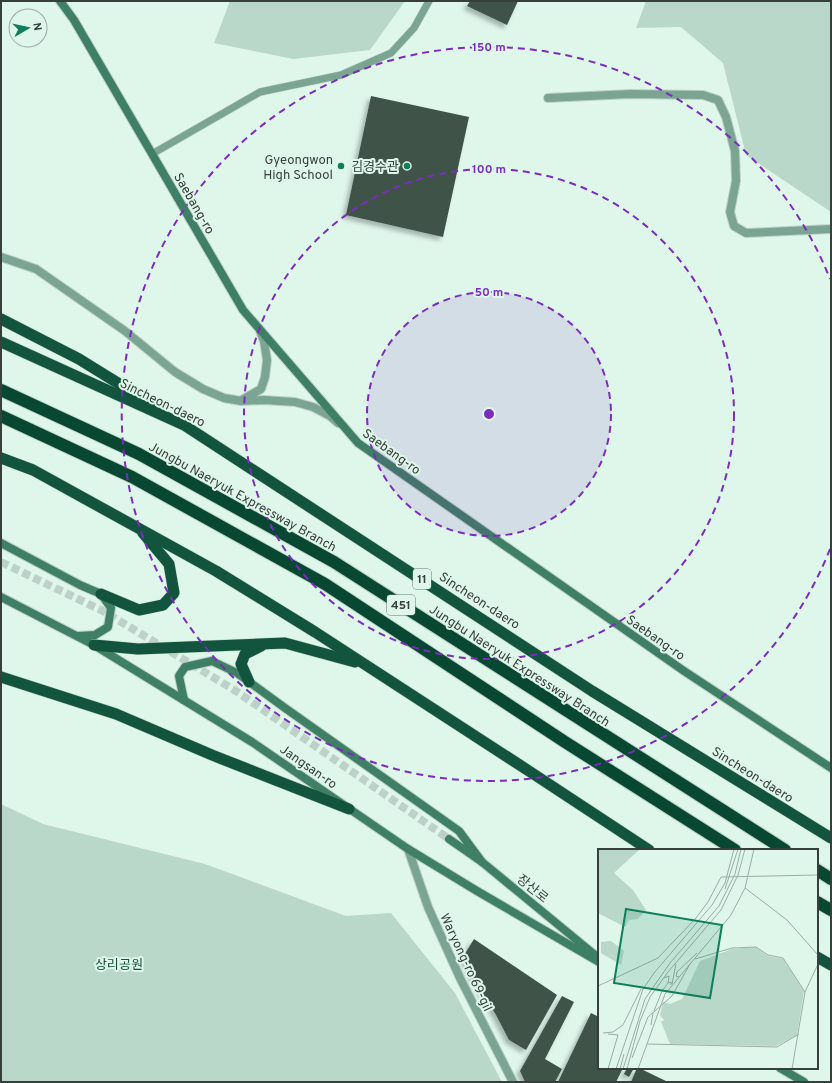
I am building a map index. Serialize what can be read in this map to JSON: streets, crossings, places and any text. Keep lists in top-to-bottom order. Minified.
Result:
{"streets":{"highway":["Sincheon-daero","Jungbu Naeryuk Expressway Branch","11","451"],"main road":["Saebang-ro","Jangsan-ro","장산로"],"street":["Waryong-ro 69-gil"]},"crossings":[["Jangsan-ro","Waryong-ro 69-gil"]],"parks":["상리공원"],"places":["Gyeongwon High School","김경수관"],"north":"right","rings":["150 m","100 m","50 m"]}
